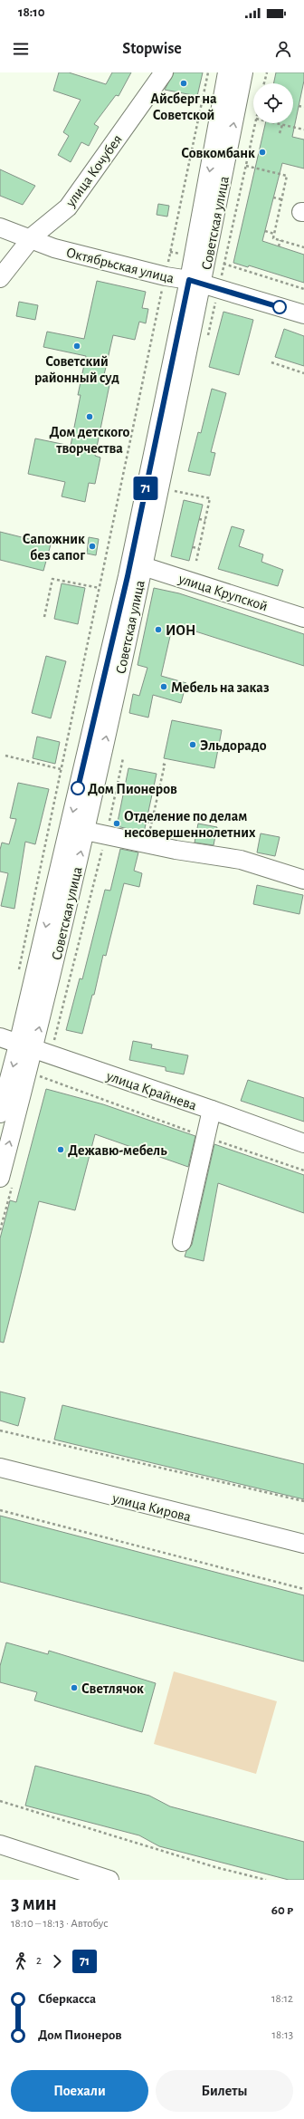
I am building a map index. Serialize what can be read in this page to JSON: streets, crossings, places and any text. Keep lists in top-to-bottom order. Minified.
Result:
{"streets":{"street":["улица Кочубея","Советская улица","Октябрьская улица","улица Крупской","улица Крайнева","улица Кирова"]},"crossings":[["улица Кочубея","Октябрьская улица"],["Советская улица","Октябрьская улица"],["Советская улица","улица Крупской"],["Советская улица","улица Крайнева"]],"places":["Айсберг на Советской","Совкомбанк","Советский районный суд","Дом детского творчества","Сапожник без сапог","ИОН","Мебель на заказ","Эльдорадо","Дом Пионеров","Отделение по делам несовершеннолетних","Дежавю-мебель","Светлячок"],"lines":["bus line 71"],"page":{"status":"18:10","header":"Stopwise","on_map":"71","heading":["3 мин","18:10 – 18:13 · Автобус","60 ₽"],"legs":["2","71"],"list":[{"name":"Сберкасса","value":"18:12"},{"name":"Дом Пионеров","value":"18:13"}],"buttons":["Поехали","Билеты"]}}
